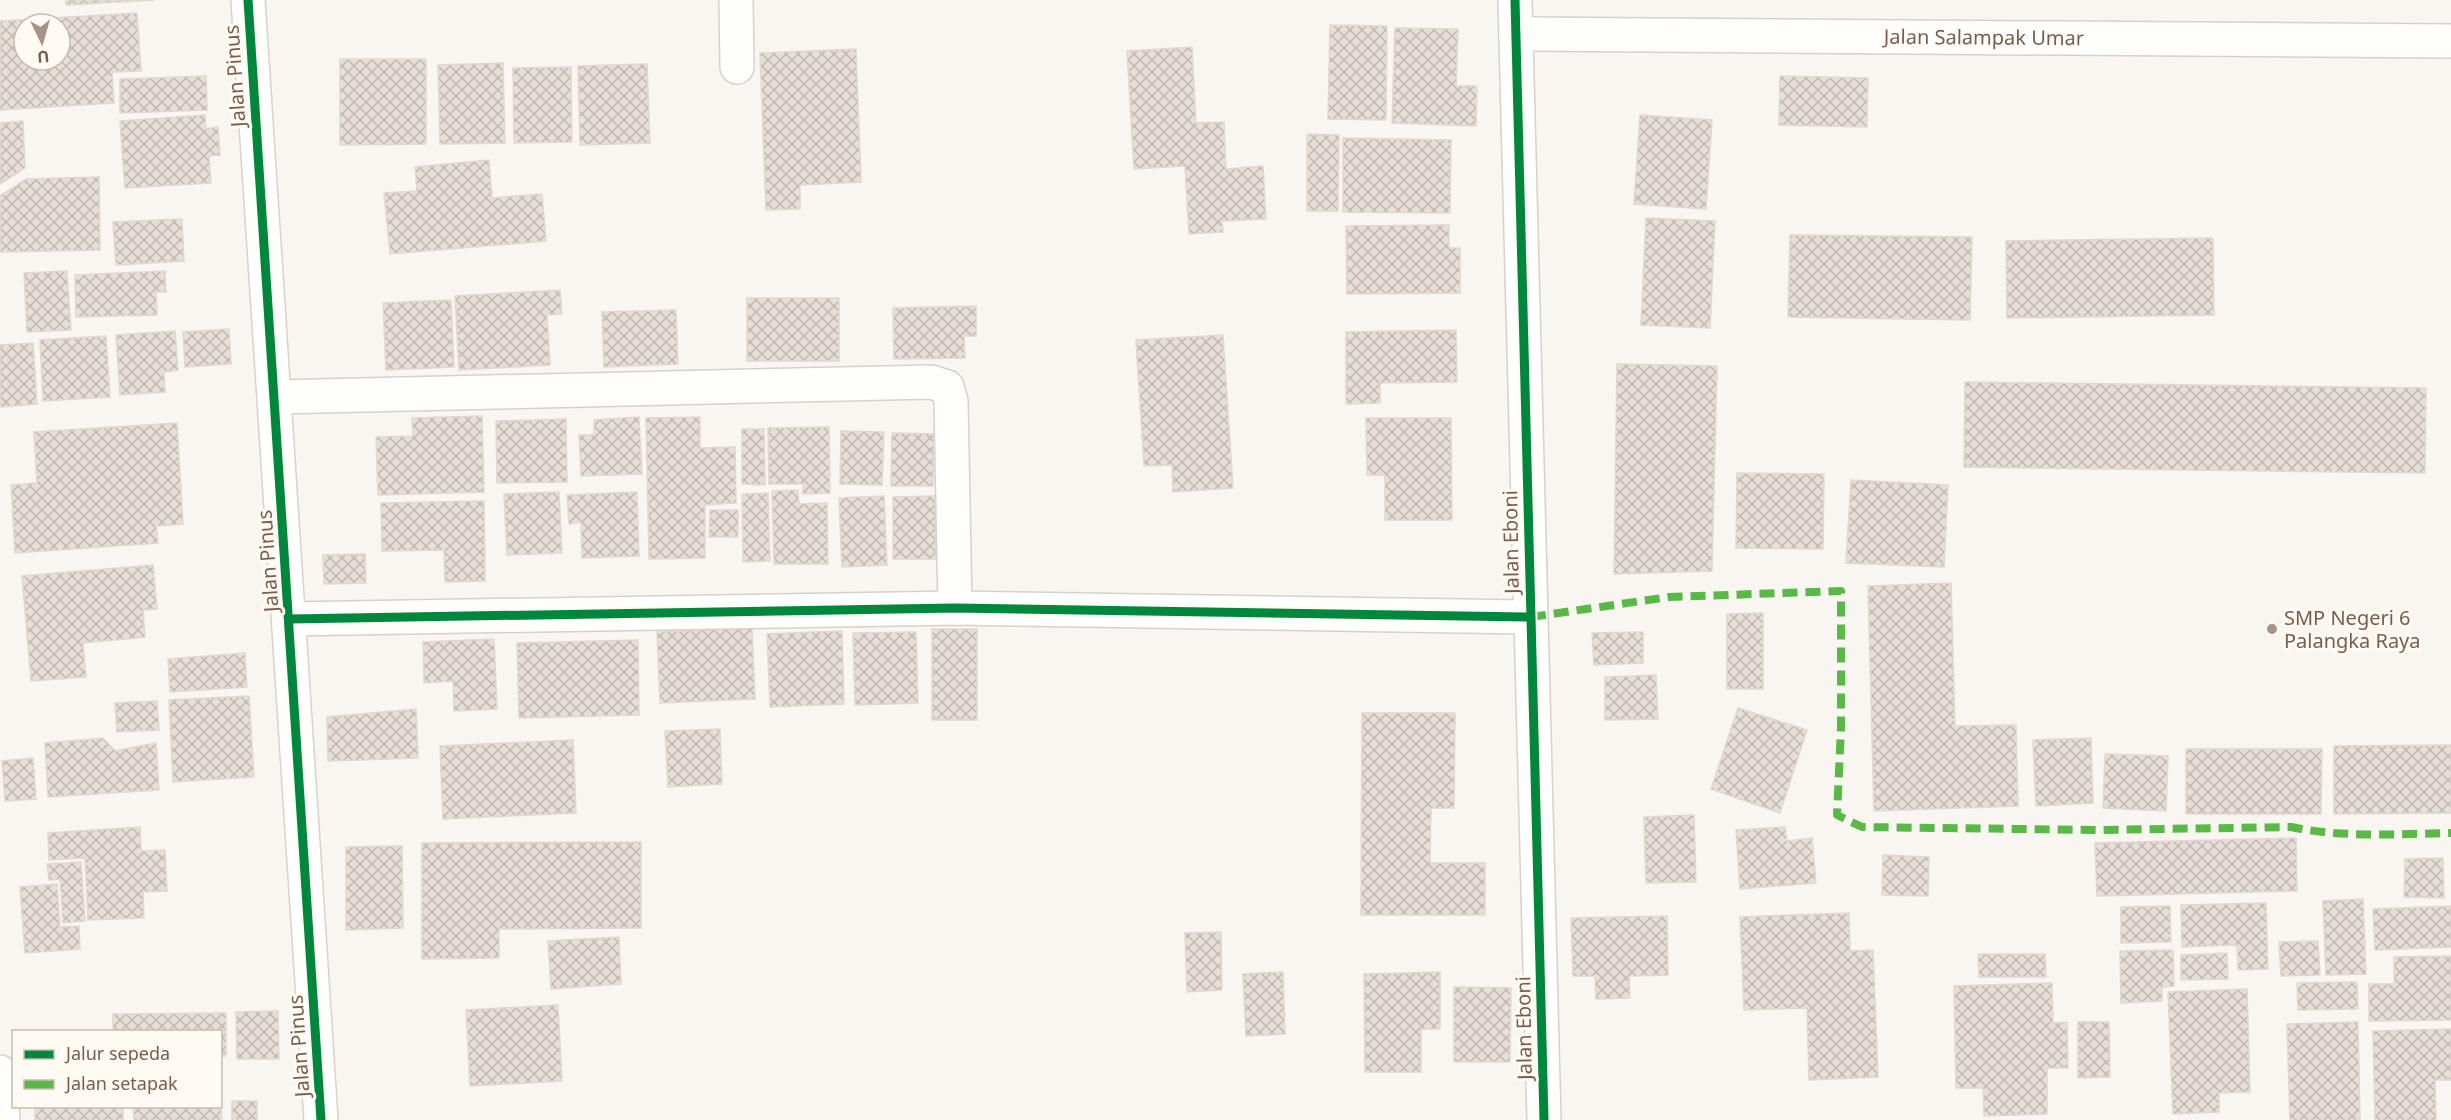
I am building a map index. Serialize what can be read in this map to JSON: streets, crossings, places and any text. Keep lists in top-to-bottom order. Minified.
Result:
{"streets":{"street":["Jalan Salampak Umar","Jalan Pinus","Jalan Eboni"]},"crossings":[["Jalan Salampak Umar","Jalan Eboni"]],"places":["SMP Negeri 6 Palangka Raya"],"legend":["Jalur sepeda","Jalan setapak"],"north":"bottom"}
